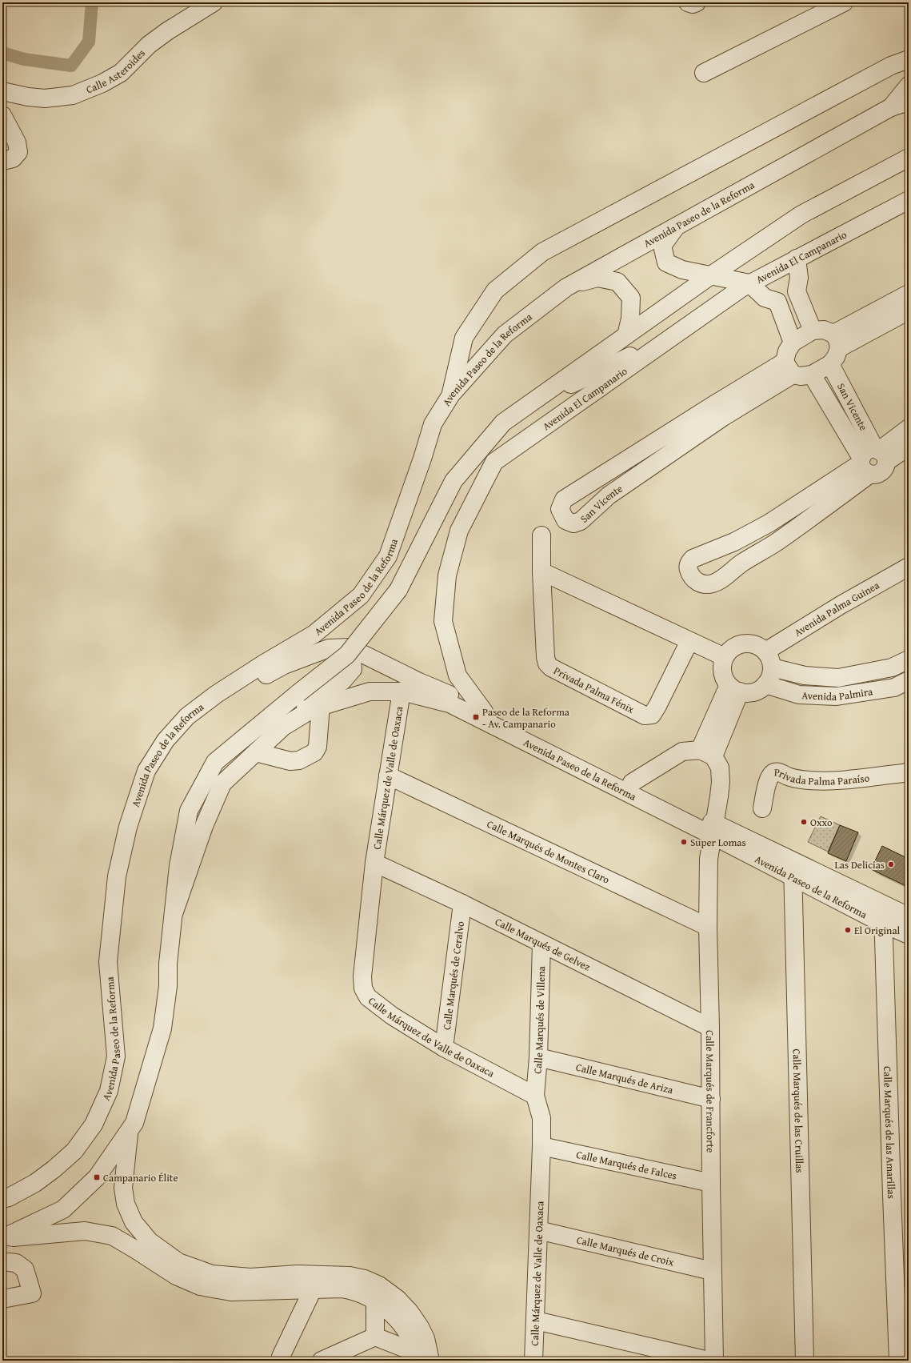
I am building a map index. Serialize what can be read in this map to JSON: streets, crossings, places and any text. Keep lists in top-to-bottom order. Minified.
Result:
{"streets":{"street":["Calle Asteroides","Avenida Paseo de la Reforma","Avenida El Campanario","San Vicente","Avenida Palma Guinea","Privada Palma Fénix","Avenida Palmira","Privada Palma Paraíso","Calle Márquez de Valle de Oaxaca","Calle Marqués de Montes Claro","Calle Marqués de Gelvez","Calle Marqués de Ceralvo","Calle Marqués de Villena","Calle Marqués de Ariza","Calle Marqués de Francforte","Calle Marqués de las Cruillas","Calle Marqués de las Amarillas","Calle Marqués de Falces","Calle Marqués de Croix"]},"crossings":[["Avenida Paseo de la Reforma","Avenida El Campanario"],["Avenida Paseo de la Reforma","Calle Márquez de Valle de Oaxaca"],["Avenida Paseo de la Reforma","Calle Marqués de Francforte"],["Avenida Paseo de la Reforma","Calle Marqués de las Cruillas"],["Avenida Paseo de la Reforma","Calle Marqués de las Amarillas"],["Avenida Palma Guinea","Avenida Palmira"],["Calle Márquez de Valle de Oaxaca","Calle Marqués de Montes Claro"],["Calle Márquez de Valle de Oaxaca","Calle Marqués de Gelvez"],["Calle Márquez de Valle de Oaxaca","Calle Marqués de Ceralvo"],["Calle Márquez de Valle de Oaxaca","Calle Marqués de Villena"],["Calle Márquez de Valle de Oaxaca","Calle Marqués de Falces"],["Calle Márquez de Valle de Oaxaca","Calle Marqués de Croix"],["Calle Marqués de Montes Claro","Calle Marqués de Francforte"],["Calle Marqués de Gelvez","Calle Marqués de Ceralvo"],["Calle Marqués de Gelvez","Calle Marqués de Villena"],["Calle Marqués de Gelvez","Calle Marqués de Francforte"],["Calle Marqués de Villena","Calle Marqués de Ariza"],["Calle Marqués de Ariza","Calle Marqués de Francforte"],["Calle Marqués de Francforte","Calle Marqués de Falces"],["Calle Marqués de Francforte","Calle Marqués de Croix"]],"places":{"transit":["Paseo de la Reforma - Av. Campanario","Campanario Élite"],"other":["Oxxo","Super Lomas","Las Delicias","El Original"]}}
